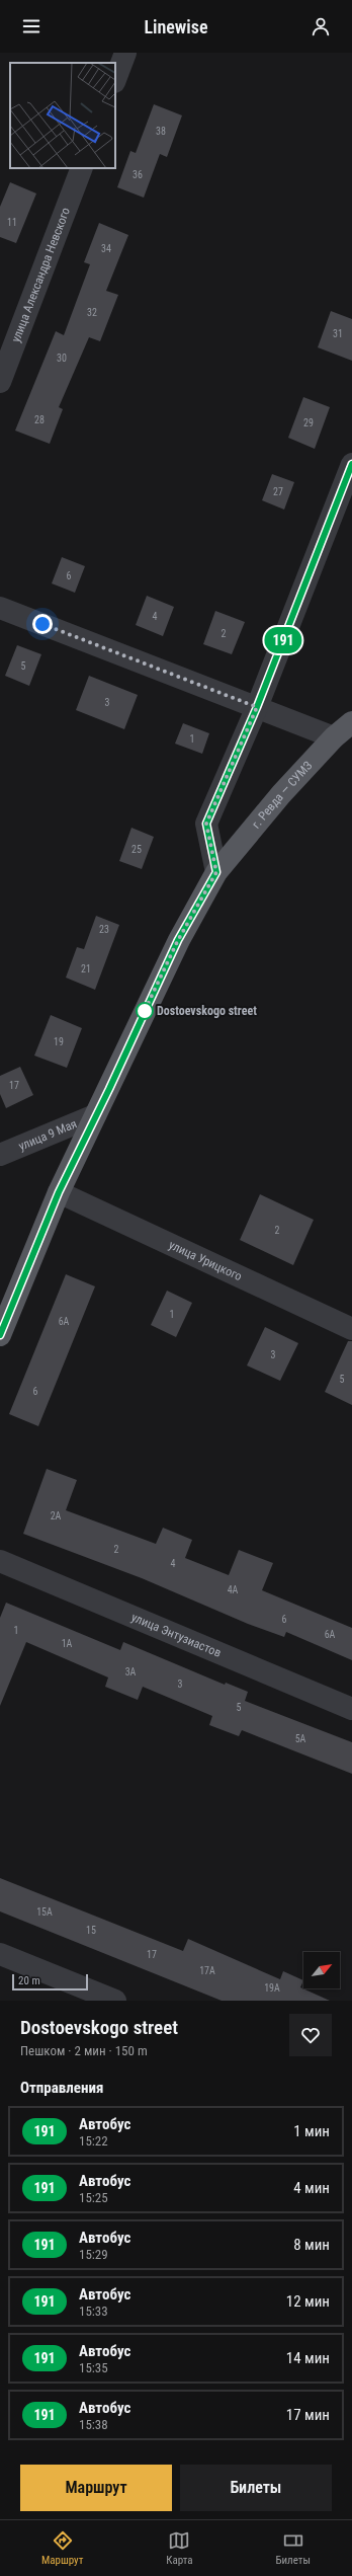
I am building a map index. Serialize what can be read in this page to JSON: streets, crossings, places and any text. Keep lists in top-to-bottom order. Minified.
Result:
{"streets":{"main road":["г. Ревда — СУМЗ"],"street":["улица Александра Невского","улица 9 Мая","улица Урицкого","улица Энтузиастов"]},"crossings":[["г. Ревда — СУМЗ","улица 9 Мая"],["г. Ревда — СУМЗ","улица Урицкого"]],"places":["Dostoevskogo street"],"lines":["bus line 191"],"house_numbers":["38","36","11","34","32","31","30","28","29","27","6","4","2","5","3","1","25","23","21","19","17","2","1","6А","3","5","6","2А","2","4","4А","6","1","6А","1А","3А","3","5","5А","15А","15","17","17А","19А"],"scale_bar":"20 m","north":"top right","page":{"header":"Linewise","on_map":"191","scale":"20 m","heading":[["Dostoevskogo street","Пешком · 2 мин · 150 m"],"Отправления"],"list":[{"mark":"191","name":"Автобус","note":"15:22","value":"1 мин"},{"mark":"191","name":"Автобус","note":"15:25","value":"4 мин"},{"mark":"191","name":"Автобус","note":"15:29","value":"8 мин"},{"mark":"191","name":"Автобус","note":"15:33","value":"12 мин"},{"mark":"191","name":"Автобус","note":"15:35","value":"14 мин"},{"mark":"191","name":"Автобус","note":"15:38","value":"17 мин"}],"buttons":["Маршрут","Билеты"],"tabs":["Маршрут","Карта","Билеты"]}}
